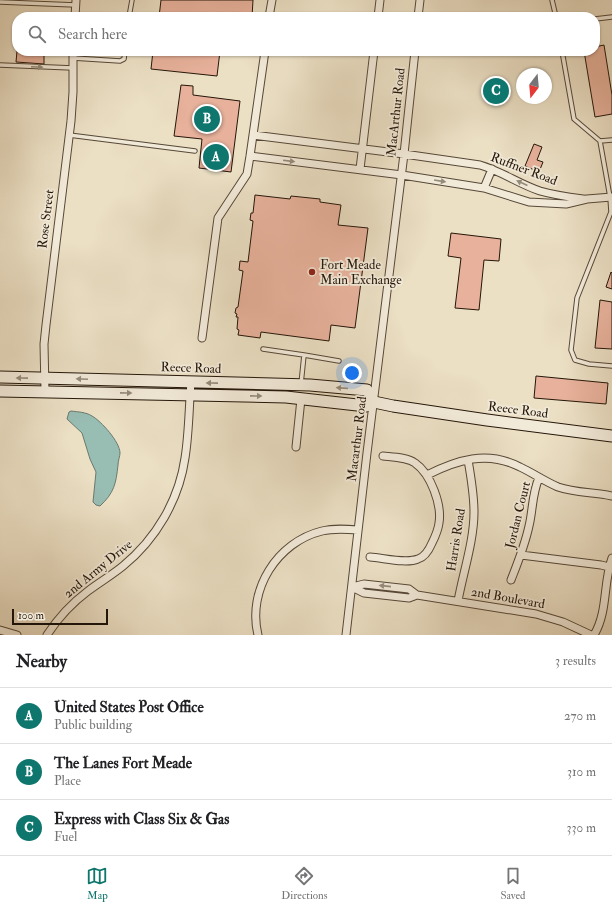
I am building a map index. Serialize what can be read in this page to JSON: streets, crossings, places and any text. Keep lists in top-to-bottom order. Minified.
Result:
{"streets":{"street":["MacArthur Road","Ruffner Road","Rose Street","Reece Road","Macarthur Road","Jordan Court","Harris Road","2nd Army Drive","2nd Boulevard"]},"crossings":[["MacArthur Road","Ruffner Road"],["MacArthur Road","Macarthur Road"],["Ruffner Road","Macarthur Road"],["Rose Street","Reece Road"],["Reece Road","Macarthur Road"],["Reece Road","2nd Army Drive"],["Macarthur Road","2nd Boulevard"],["Harris Road","2nd Boulevard"]],"places":["Fort Meade Main Exchange"],"scale_bar":"100 m","north":"bottom","page":{"search":"Search here","pins":["C","B","A"],"scale":"100 m","heading":["Nearby","3 results"],"list":[{"mark":"A","name":"United States Post Office","note":"Public building","value":"270 m"},{"mark":"B","name":"The Lanes Fort Meade","note":"Place","value":"310 m"},{"mark":"C","name":"Express with Class Six & Gas","note":"Fuel","value":"330 m"}],"nav":["Map","Directions","Saved"]}}
